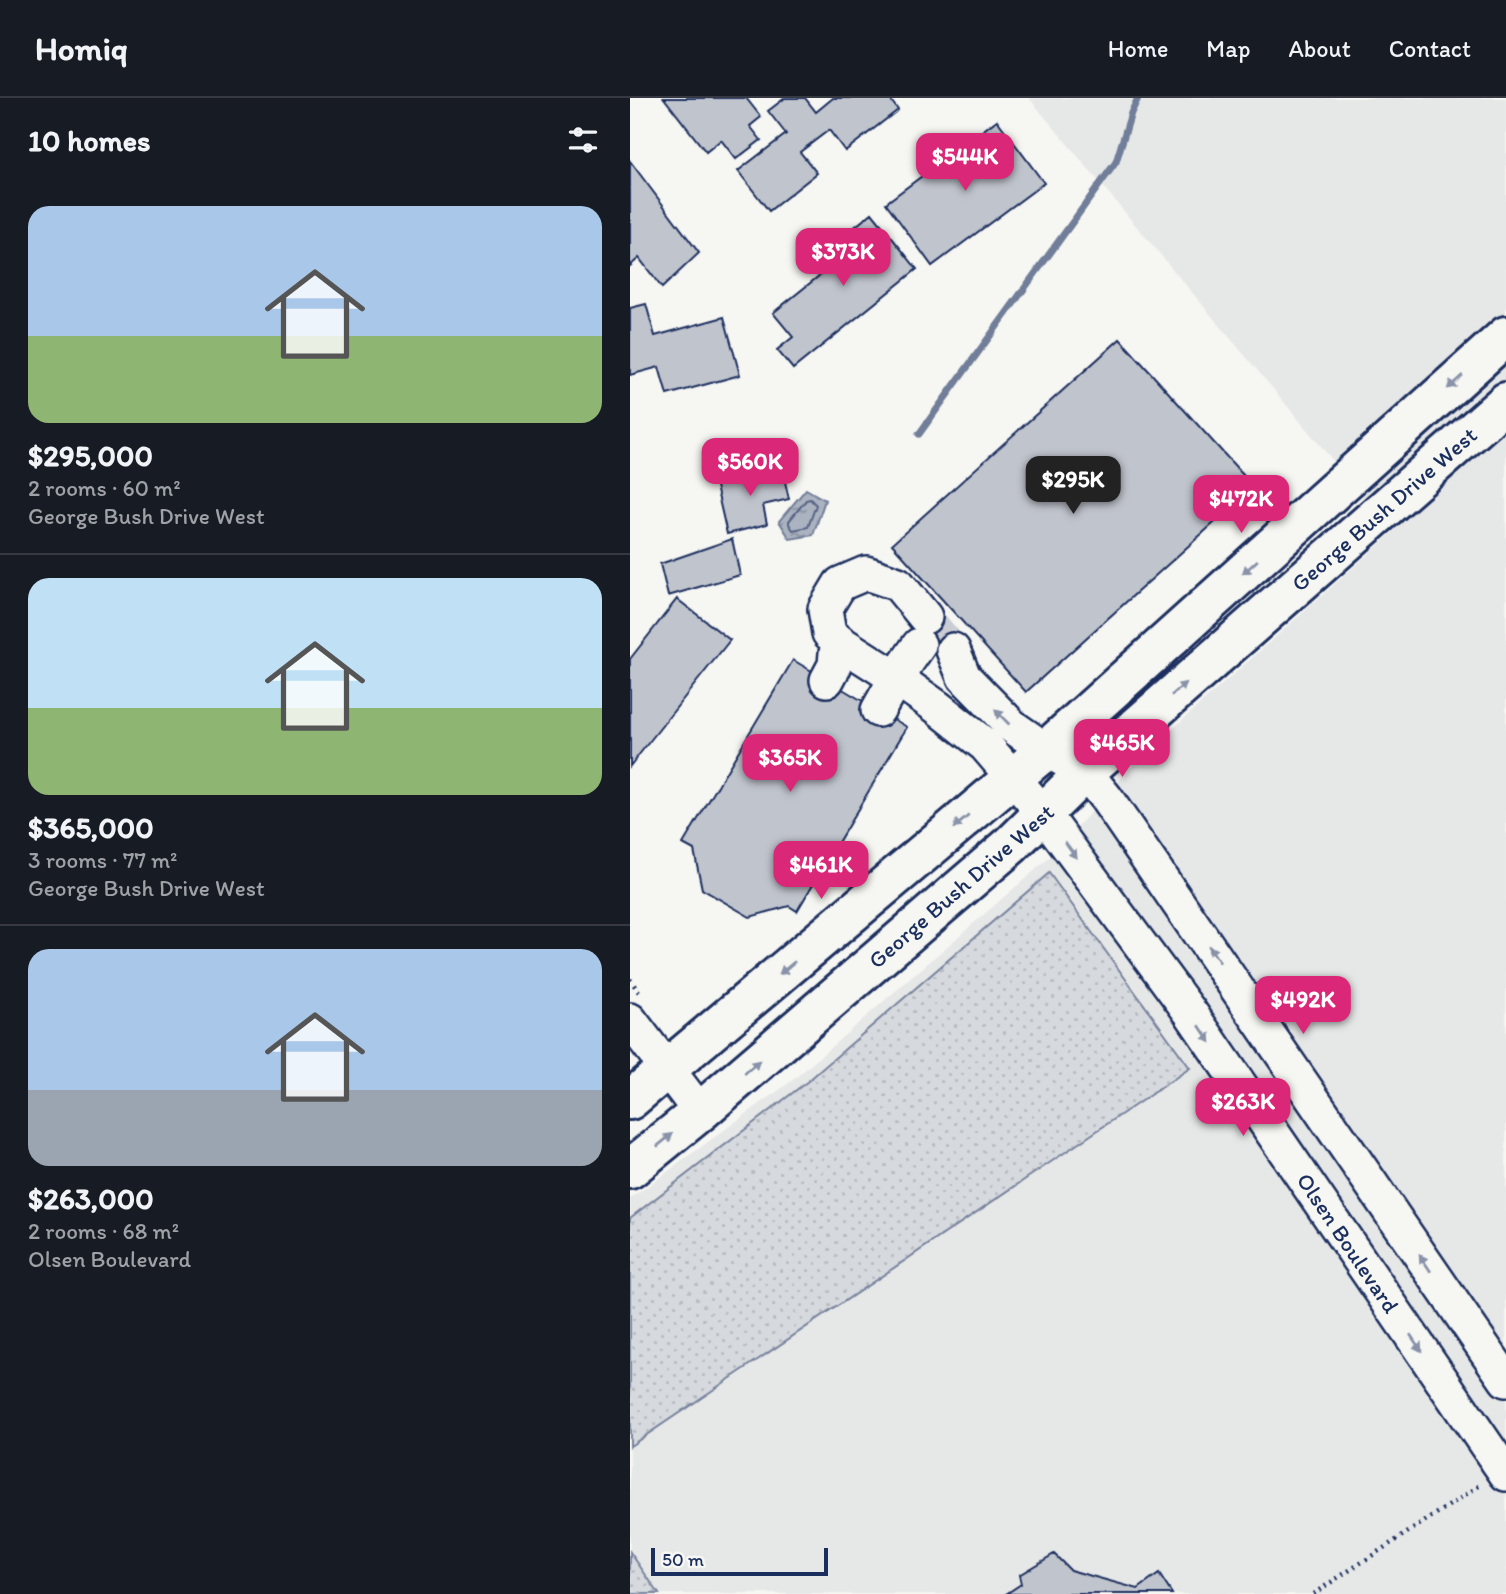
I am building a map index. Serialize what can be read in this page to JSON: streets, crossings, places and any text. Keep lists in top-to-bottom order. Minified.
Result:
{"streets":{"main road":["George Bush Drive West"],"street":["Olsen Boulevard"]},"crossings":[["George Bush Drive West","Olsen Boulevard"]],"scale_bar":"50 m","page":{"header":"Homiq","nav":["Home","Map","About","Contact"],"heading":"10 homes","price":["$544K","$373K","$560K","$295K","$472K","$465K","$365K","$461K","$492K","$263K"],"list":[{"name":"$295,000","note":"2 rooms · 60 m² · George Bush Drive West"},{"name":"$365,000","note":"3 rooms · 77 m² · George Bush Drive West"},{"name":"$263,000","note":"2 rooms · 68 m² · Olsen Boulevard"}],"scale":"50 m"}}
